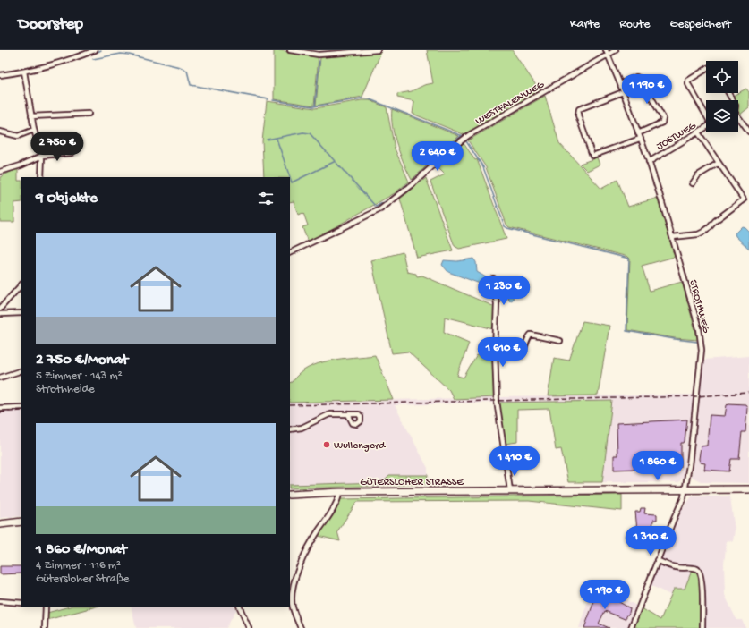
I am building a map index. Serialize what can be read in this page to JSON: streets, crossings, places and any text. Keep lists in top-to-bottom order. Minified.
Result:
{"streets":{"main road":["GÜTERSLOHER STRASSE"],"street":["WESTFALENWEG","JOSTWEG","STROTHWEG"]},"crossings":[["WESTFALENWEG","STROTHWEG"],["JOSTWEG","STROTHWEG"],["STROTHWEG","GÜTERSLOHER STRASSE"]],"places":["Wullengerd"],"page":{"header":"Doorstep","nav":["Karte","Route","Gespeichert"],"price":["1 190 €","2 750 €","2 640 €","1 230 €","1 610 €","1 410 €","1 860 €","1 310 €","1 190 €"],"heading":"9 Objekte","list":[{"name":"2 750 €/Monat","note":"5 Zimmer · 143 m² · Strothheide"},{"name":"1 860 €/Monat","note":"4 Zimmer · 116 m² · Gütersloher Straße"}]}}
